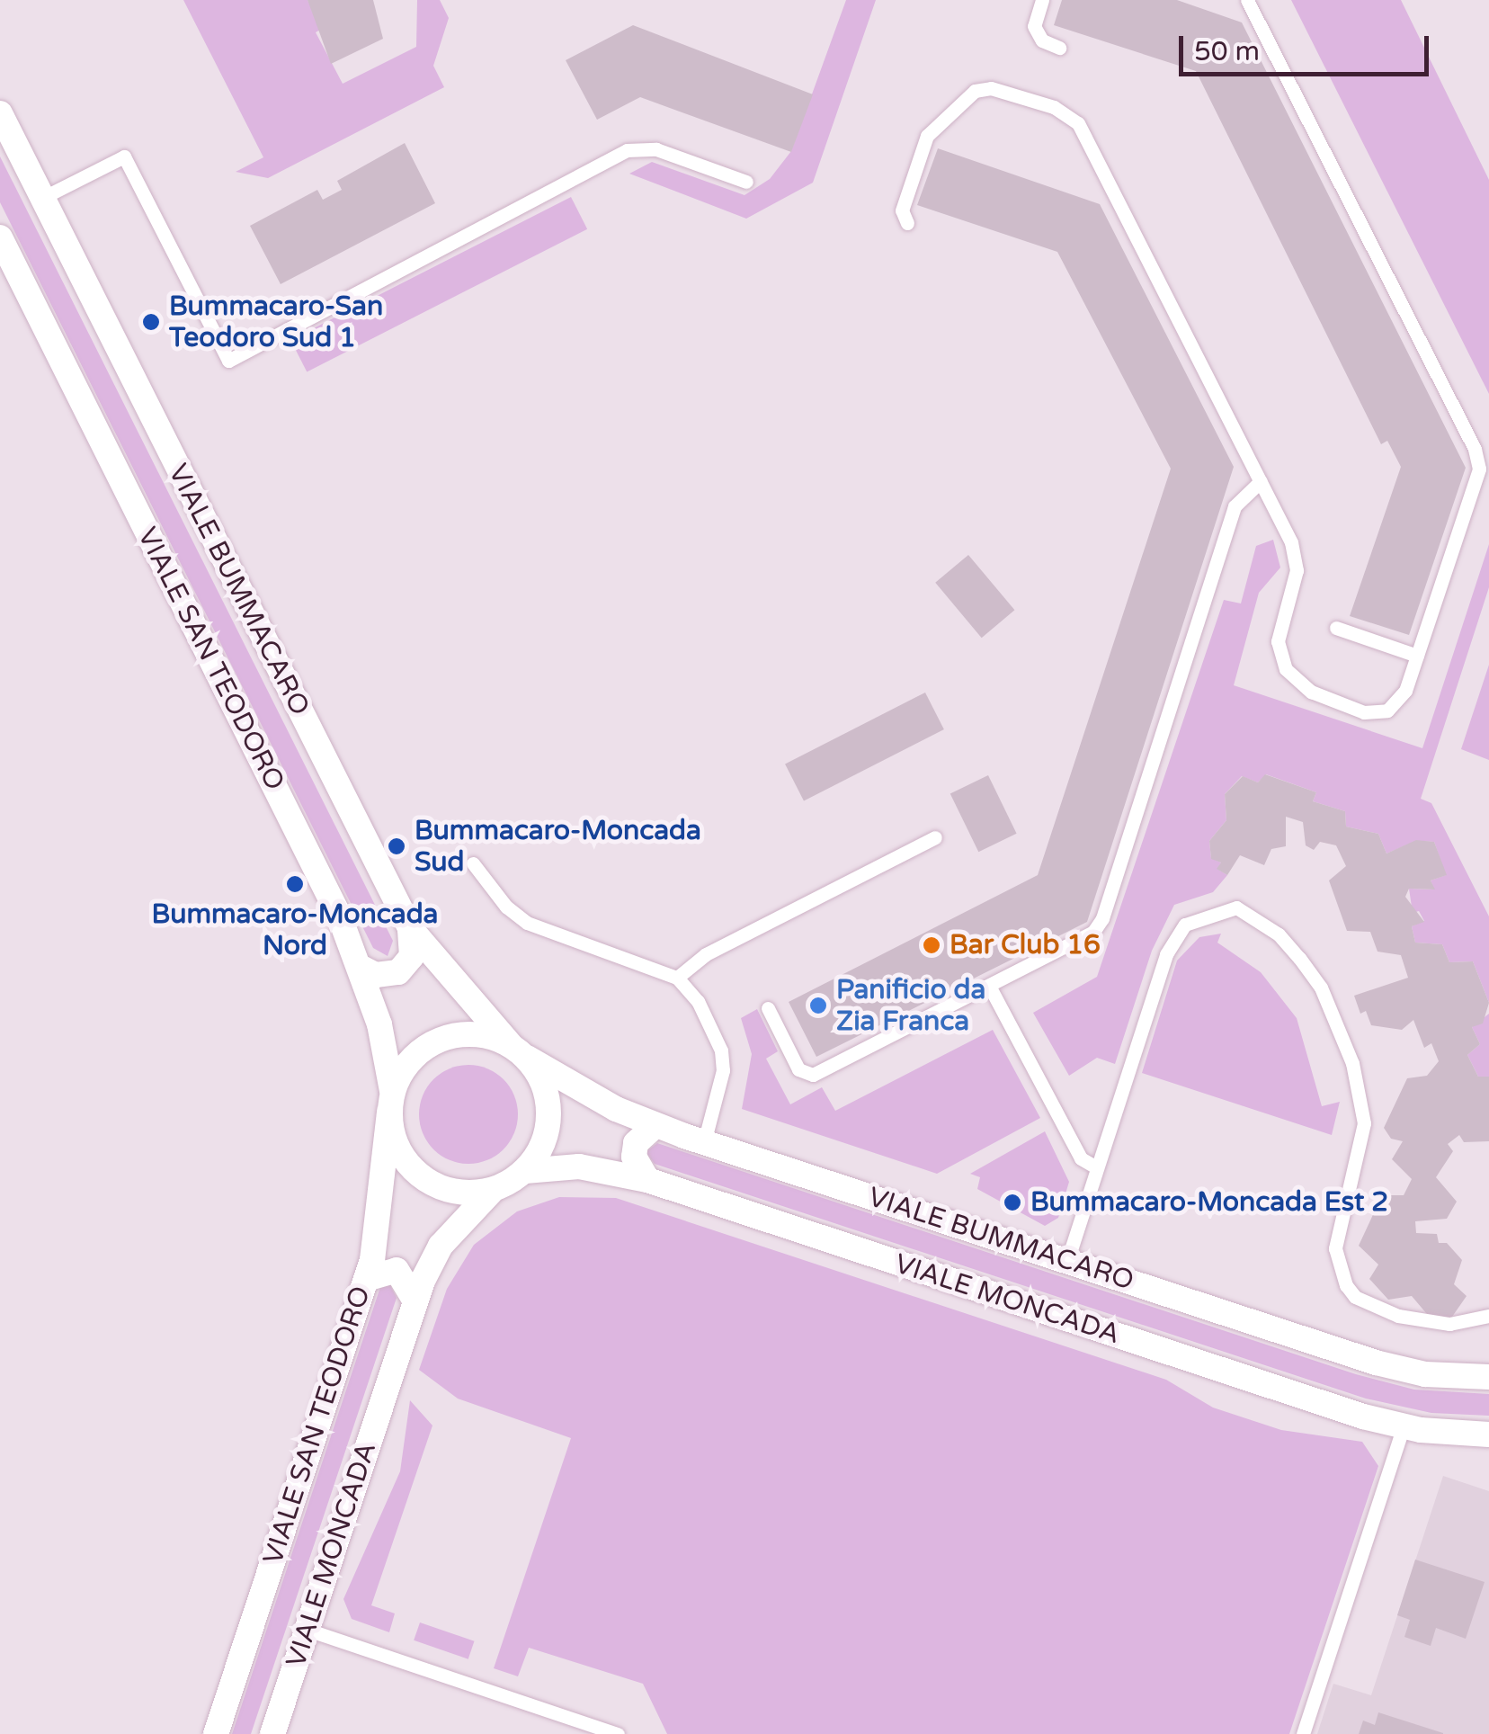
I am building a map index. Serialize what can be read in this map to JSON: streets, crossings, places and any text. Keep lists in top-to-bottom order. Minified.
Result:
{"streets":{"main road":["VIALE BUMMACARO","VIALE SAN TEODORO","VIALE MONCADA"]},"crossings":[["VIALE BUMMACARO","VIALE SAN TEODORO"],["VIALE BUMMACARO","VIALE MONCADA"],["VIALE SAN TEODORO","VIALE MONCADA"]],"places":["Bummacaro-San Teodoro Sud 1","Bummacaro-Moncada Sud","Bummacaro-Moncada Nord","Bar Club 16","Panificio da Zia Franca","Bummacaro-Moncada Est 2"],"scale_bar":"50 m"}
